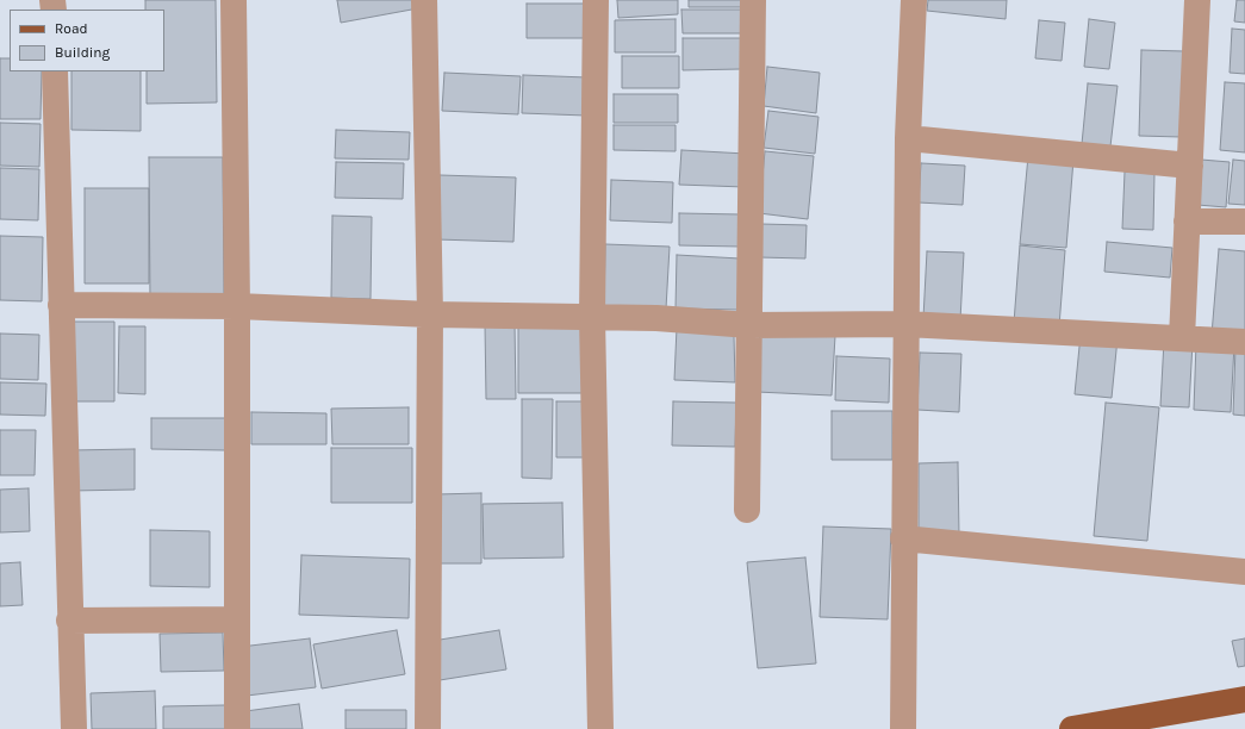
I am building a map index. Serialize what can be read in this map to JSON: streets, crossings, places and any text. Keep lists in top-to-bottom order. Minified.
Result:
{"legend":["Road","Building"]}
